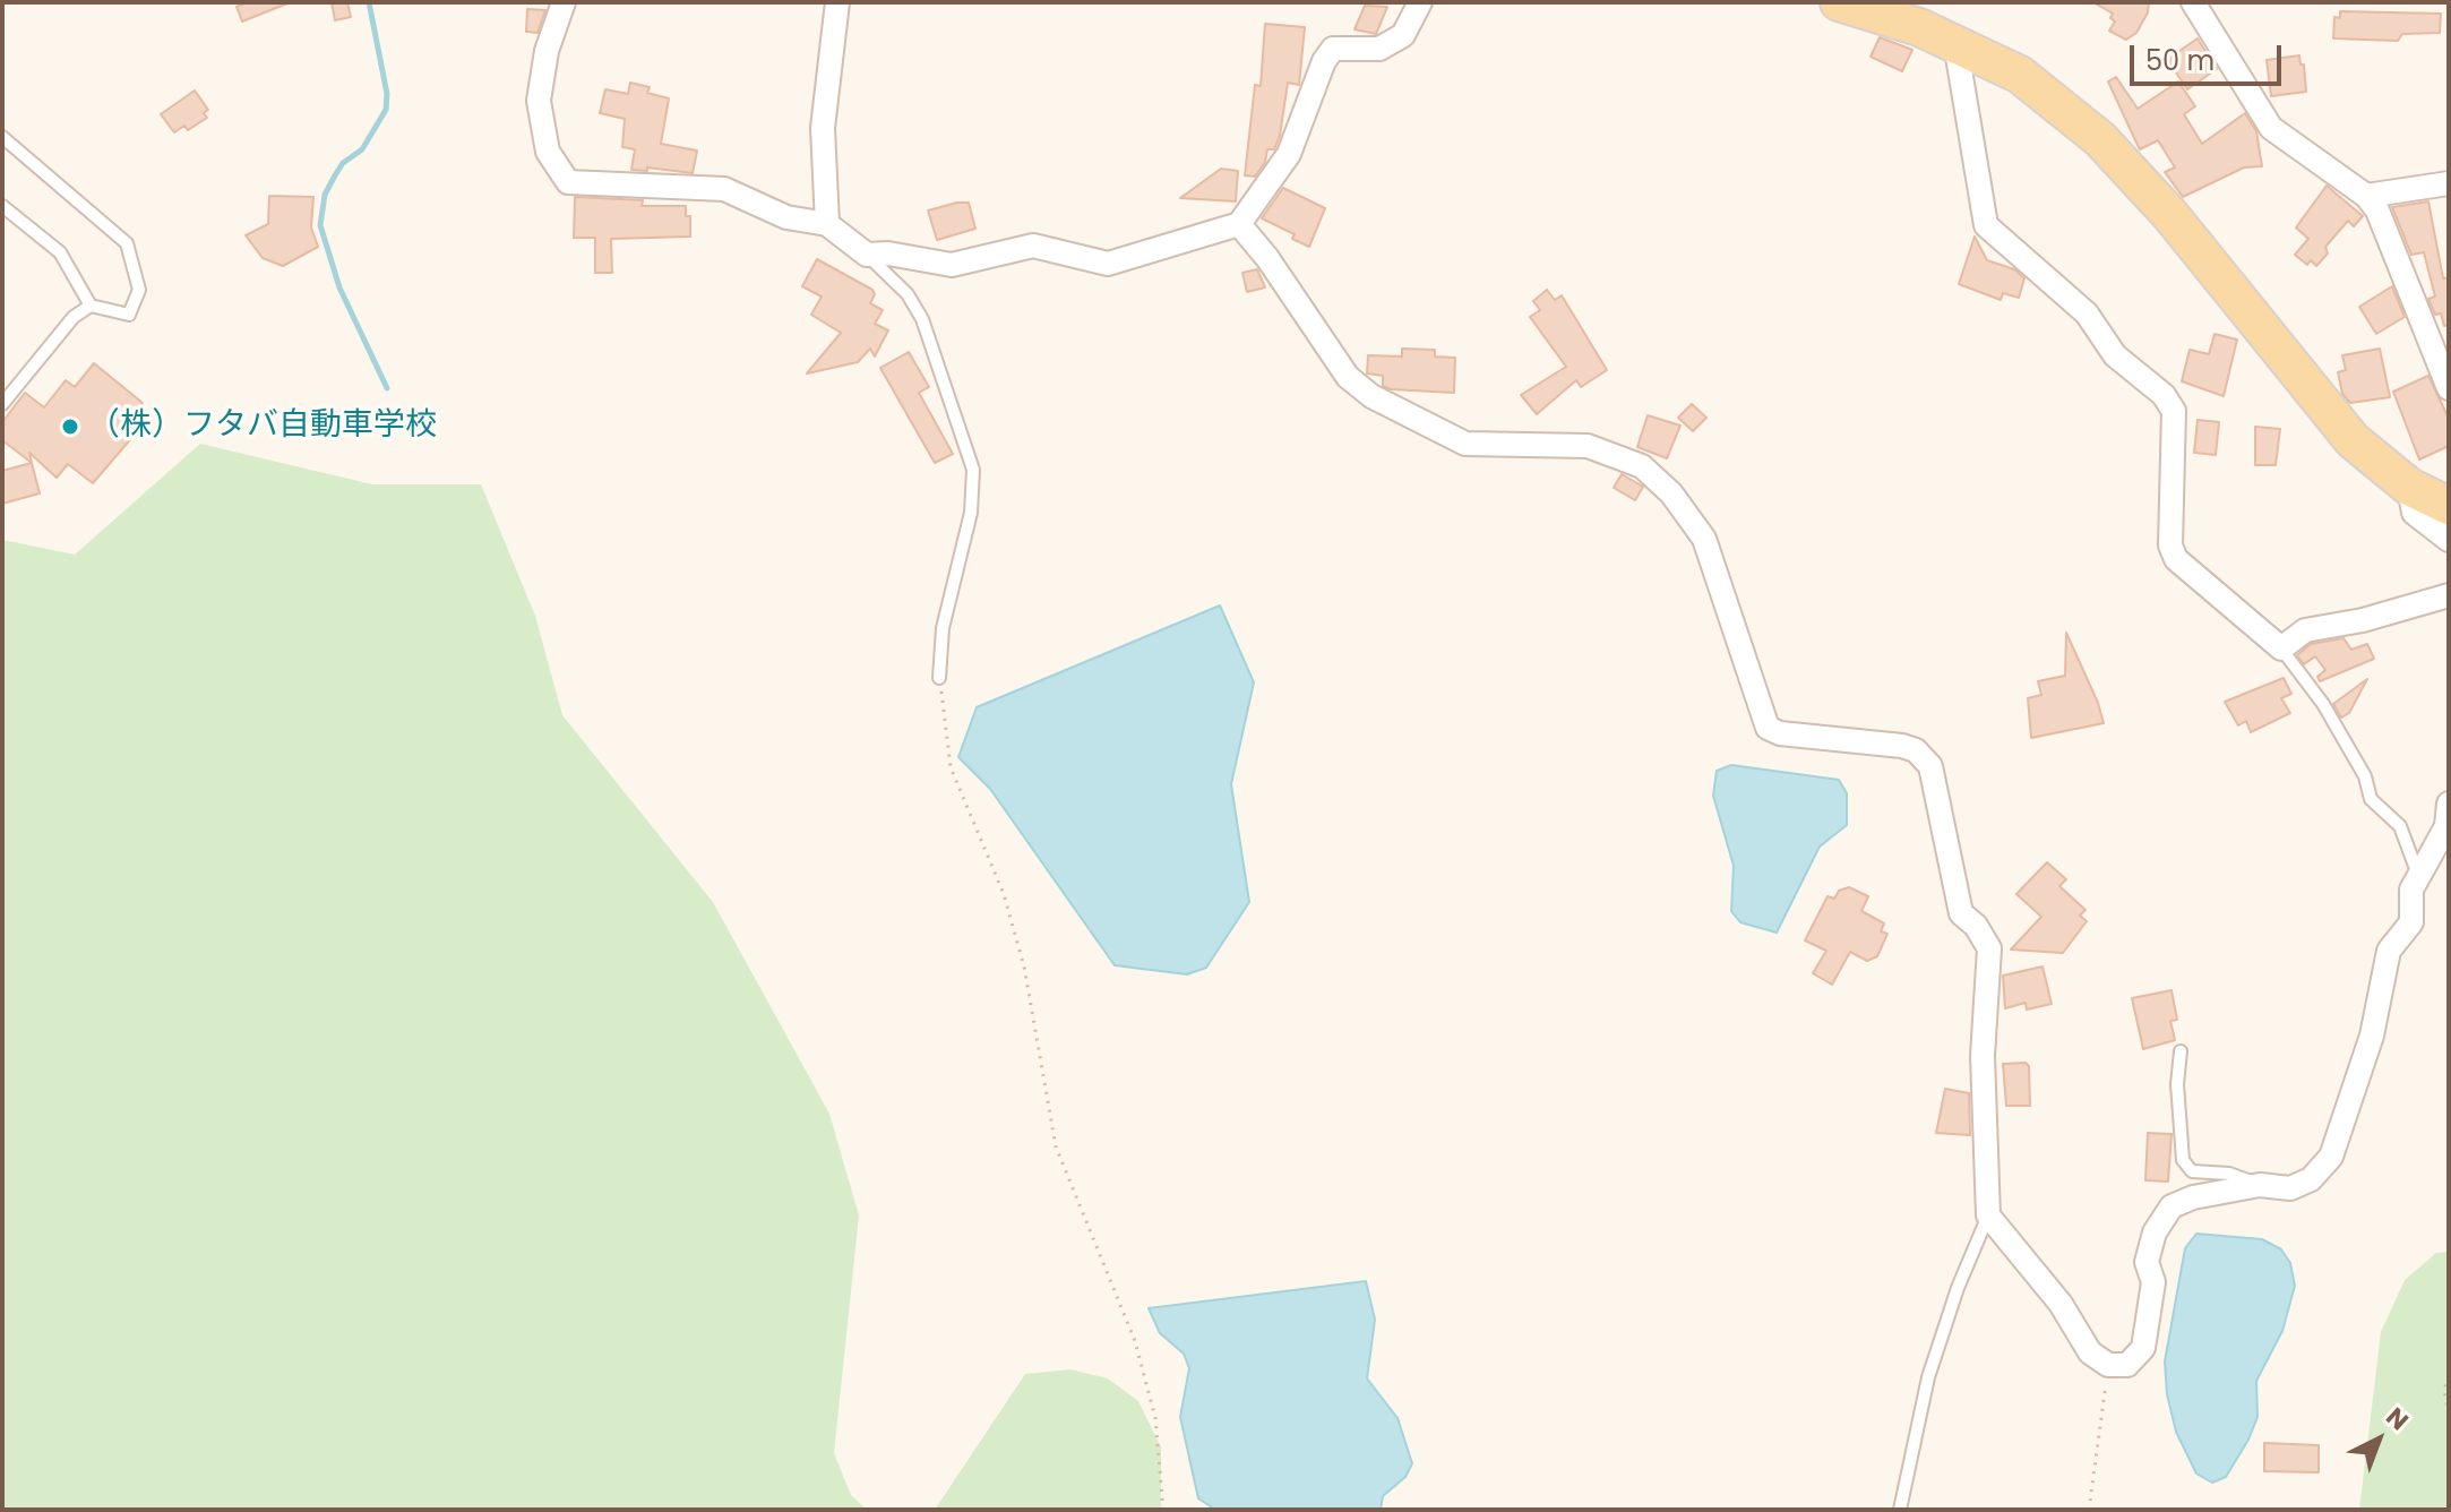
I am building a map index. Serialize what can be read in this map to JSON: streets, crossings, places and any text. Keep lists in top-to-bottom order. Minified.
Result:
{"places":["（株）フタバ自動車学校"],"scale_bar":"50 m","north":"top right"}
